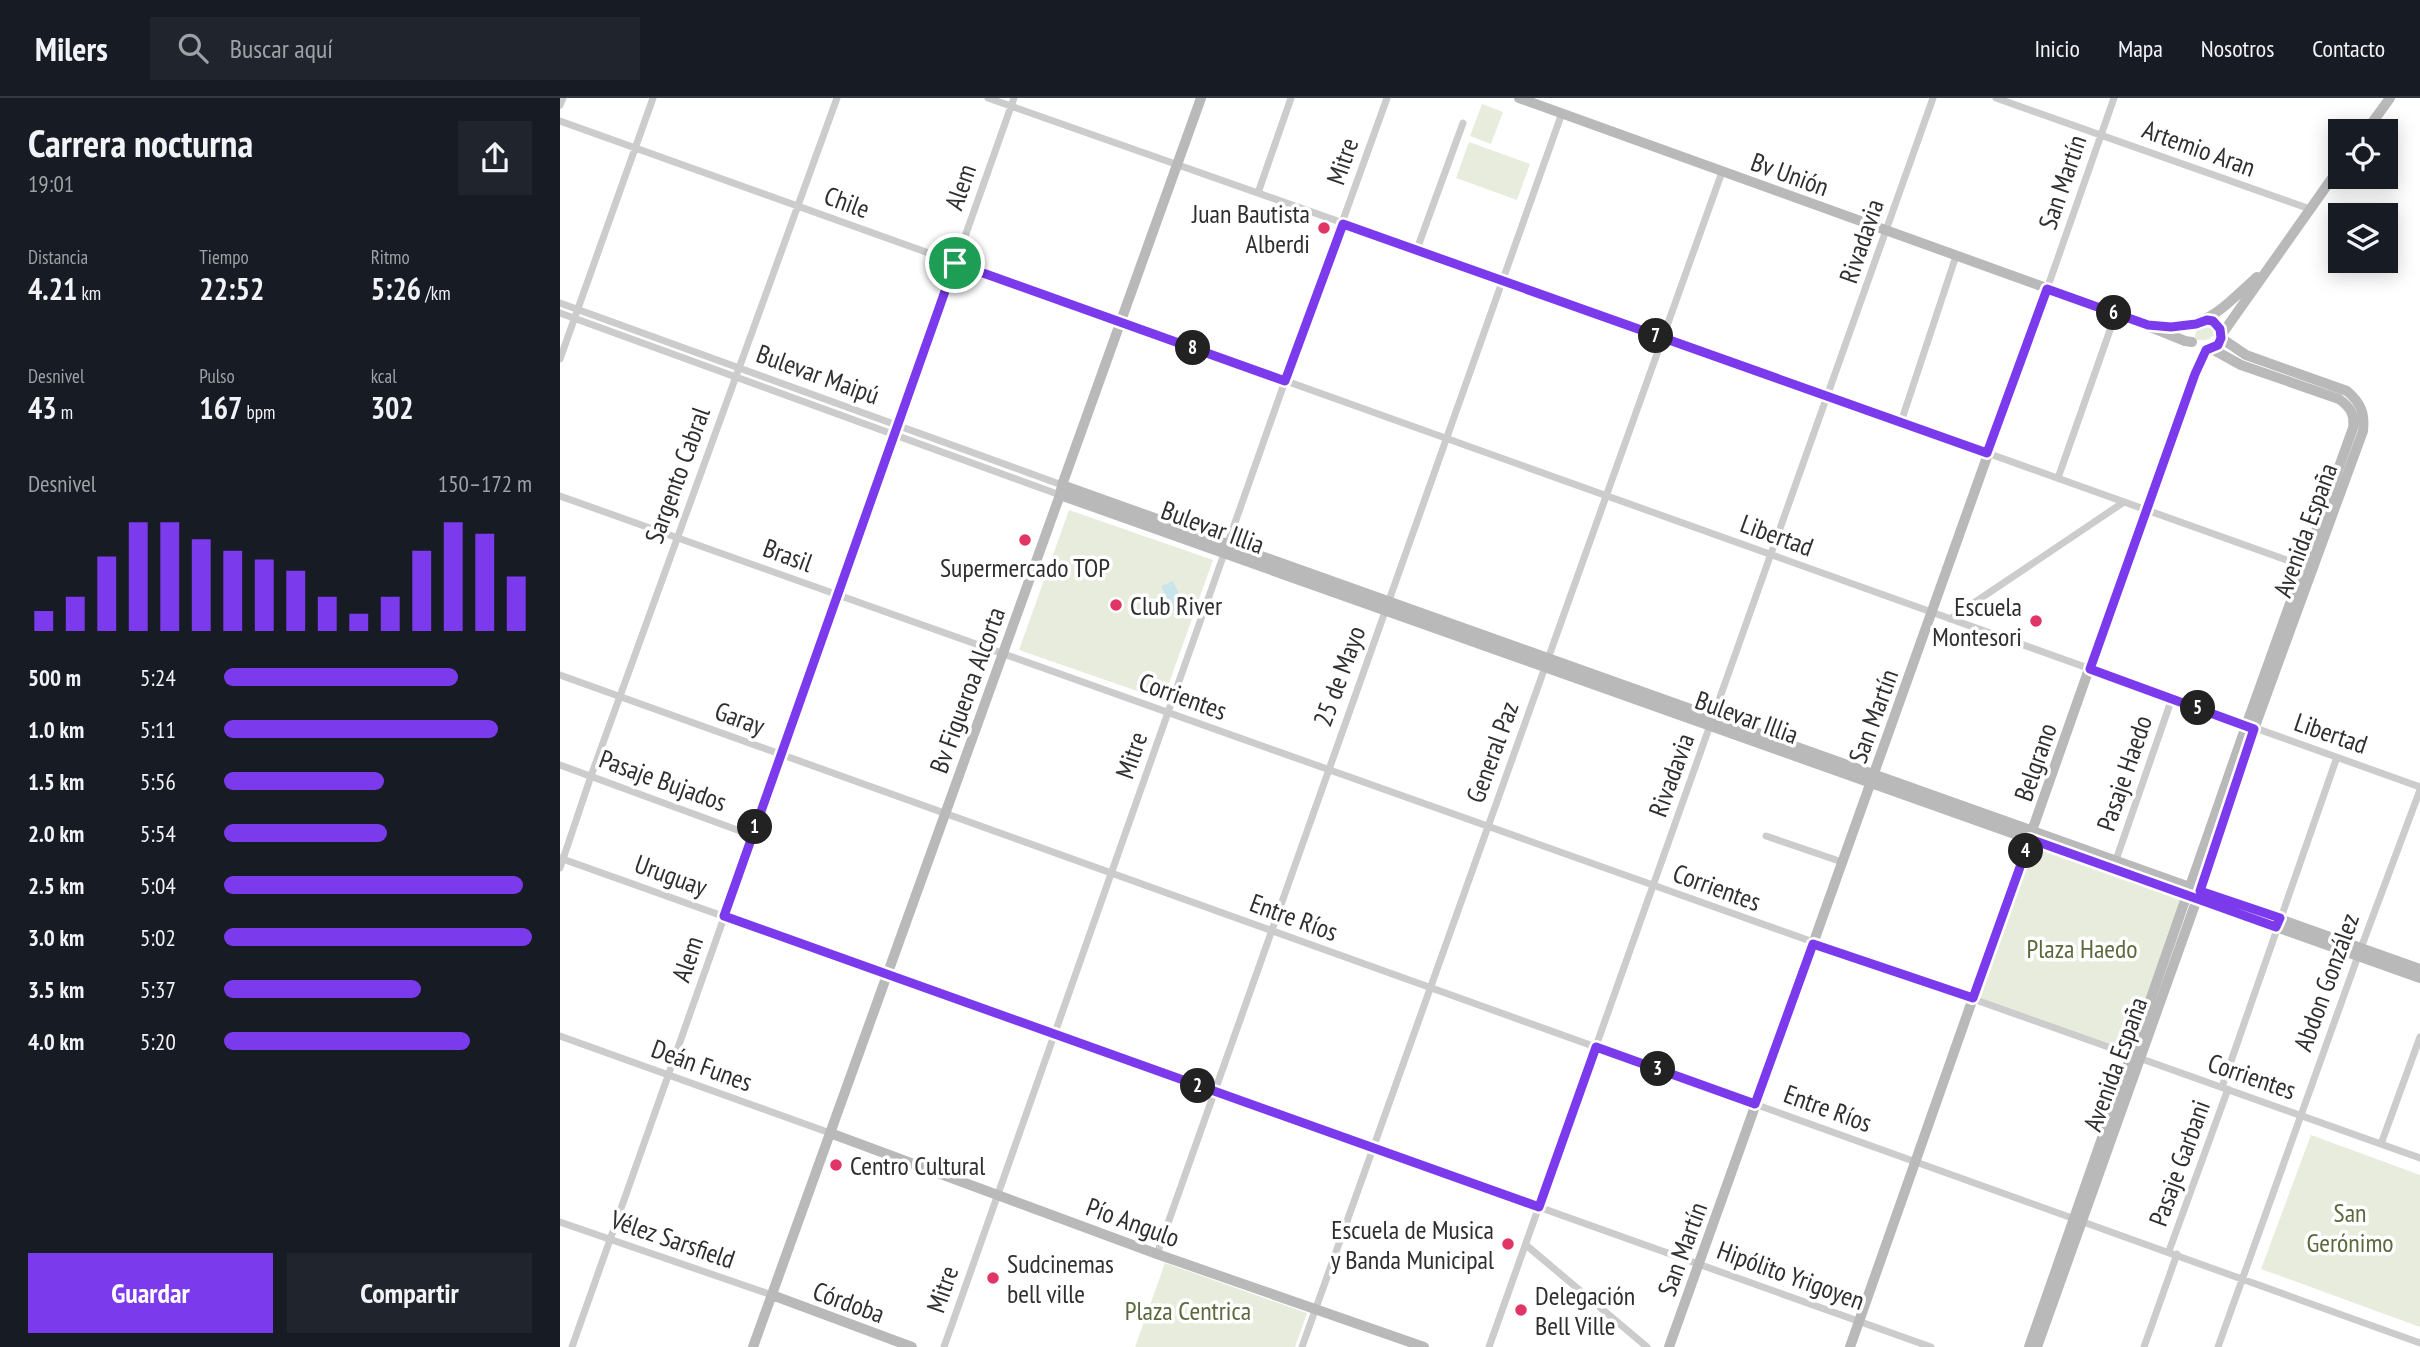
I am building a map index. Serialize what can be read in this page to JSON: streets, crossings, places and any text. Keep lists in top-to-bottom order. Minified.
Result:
{"streets":{"main road":["Bv Unión","San Martín","Bulevar Illia","Avenida España","Bv Figueroa Alcorta","Belgrano","Pío Angulo","Córdoba"],"street":["Artemio Aran","Mitre","Alem","Chile","Rivadavia","Bulevar Maipú","Sargento Cabral","Libertad","Brasil","25 de Mayo","Corrientes","Garay","General Paz","Pasaje Haedo","Pasaje Bujados","Uruguay","Entre Ríos","Abdon González","Deán Funes","Pasaje Garbani","Vélez Sarsfield","Hipólito Yrigoyen"]},"crossings":[["Artemio Aran","San Martín"],["Mitre","Bulevar Illia"],["Mitre","Libertad"],["Mitre","Corrientes"],["Mitre","Entre Ríos"],["Mitre","Pío Angulo"],["Mitre","Hipólito Yrigoyen"],["Bv Unión","San Martín"],["Bv Unión","Rivadavia"],["Bv Unión","25 de Mayo"],["Bv Unión","General Paz"],["Bv Unión","Belgrano"],["San Martín","Bulevar Illia"],["San Martín","Libertad"],["San Martín","Corrientes"],["San Martín","Entre Ríos"],["San Martín","Hipólito Yrigoyen"],["Alem","Chile"],["Alem","Bulevar Maipú"],["Alem","Brasil"],["Alem","Garay"],["Alem","Pasaje Bujados"],["Alem","Uruguay"],["Alem","Deán Funes"],["Alem","Vélez Sarsfield"],["Chile","Sargento Cabral"],["Chile","Libertad"],["Chile","Bv Figueroa Alcorta"],["Rivadavia","Bulevar Illia"],["Rivadavia","Libertad"],["Rivadavia","Corrientes"],["Rivadavia","Entre Ríos"],["Rivadavia","Hipólito Yrigoyen"],["Bulevar Maipú","Sargento Cabral"],["Bulevar Maipú","Bulevar Illia"],["Bulevar Maipú","Bv Figueroa Alcorta"],["Sargento Cabral","Brasil"],["Sargento Cabral","Garay"],["Sargento Cabral","Pasaje Bujados"],["Sargento Cabral","Uruguay"],["Bulevar Illia","Avenida España"],["Bulevar Illia","25 de Mayo"],["Bulevar Illia","Bv Figueroa Alcorta"],["Bulevar Illia","General Paz"],["Bulevar Illia","Belgrano"],["Bulevar Illia","Pasaje Haedo"],["Bulevar Illia","Abdon González"],["Bulevar Illia","Pasaje Garbani"],["Avenida España","Libertad"],["Avenida España","Corrientes"],["Avenida España","Entre Ríos"],["Libertad","25 de Mayo"],["Libertad","Bv Figueroa Alcorta"],["Libertad","General Paz"],["Libertad","Belgrano"],["Libertad","Pasaje Haedo"],["Libertad","Abdon González"],["Libertad","Pasaje Garbani"],["Brasil","Bv Figueroa Alcorta"],["Brasil","Corrientes"],["25 de Mayo","Corrientes"],["25 de Mayo","Entre Ríos"],["25 de Mayo","Pío Angulo"],["25 de Mayo","Hipólito Yrigoyen"],["Bv Figueroa Alcorta","Corrientes"],["Bv Figueroa Alcorta","Garay"],["Bv Figueroa Alcorta","Uruguay"],["Bv Figueroa Alcorta","Entre Ríos"],["Bv Figueroa Alcorta","Deán Funes"],["Bv Figueroa Alcorta","Pío Angulo"],["Bv Figueroa Alcorta","Vélez Sarsfield"],["Bv Figueroa Alcorta","Hipólito Yrigoyen"],["Bv Figueroa Alcorta","Córdoba"],["Corrientes","General Paz"],["Corrientes","Belgrano"],["Corrientes","Abdon González"],["Corrientes","Pasaje Garbani"],["Garay","Entre Ríos"],["General Paz","Entre Ríos"],["General Paz","Pío Angulo"],["General Paz","Hipólito Yrigoyen"],["Belgrano","Entre Ríos"],["Belgrano","Hipólito Yrigoyen"],["Uruguay","Hipólito Yrigoyen"],["Entre Ríos","Abdon González"],["Entre Ríos","Pasaje Garbani"],["Deán Funes","Pío Angulo"],["Vélez Sarsfield","Córdoba"]],"parks":["Plaza Haedo","San Gerónimo","Plaza Centrica"],"places":["Juan Bautista Alberdi","Supermercado TOP","Club River","Escuela Montesori","Centro Cultural","Escuela de Musica y Banda Municipal","Sudcinemas bell ville","Delegación Bell Ville"],"page":{"header":"Milers","search":"Buscar aquí","nav":["Inicio","Mapa","Nosotros","Contacto"],"heading":["Carrera nocturna","19:01"],"stats":[["Distancia","4.21 km"],["Tiempo","22:52"],["Ritmo","5:26 /km"],["Desnivel","43 m"],["Pulso","167 bpm"],["kcal","302"]],"pins":["6","7","8","5","1","4","3","2"],"chart":["Desnivel","150–172 m"],"list":[{"name":"500 m","note":"5:24"},{"name":"1.0 km","note":"5:11"},{"name":"1.5 km","note":"5:56"},{"name":"2.0 km","note":"5:54"},{"name":"2.5 km","note":"5:04"},{"name":"3.0 km","note":"5:02"},{"name":"3.5 km","note":"5:37"},{"name":"4.0 km","note":"5:20"}],"buttons":["Guardar","Compartir"]}}
